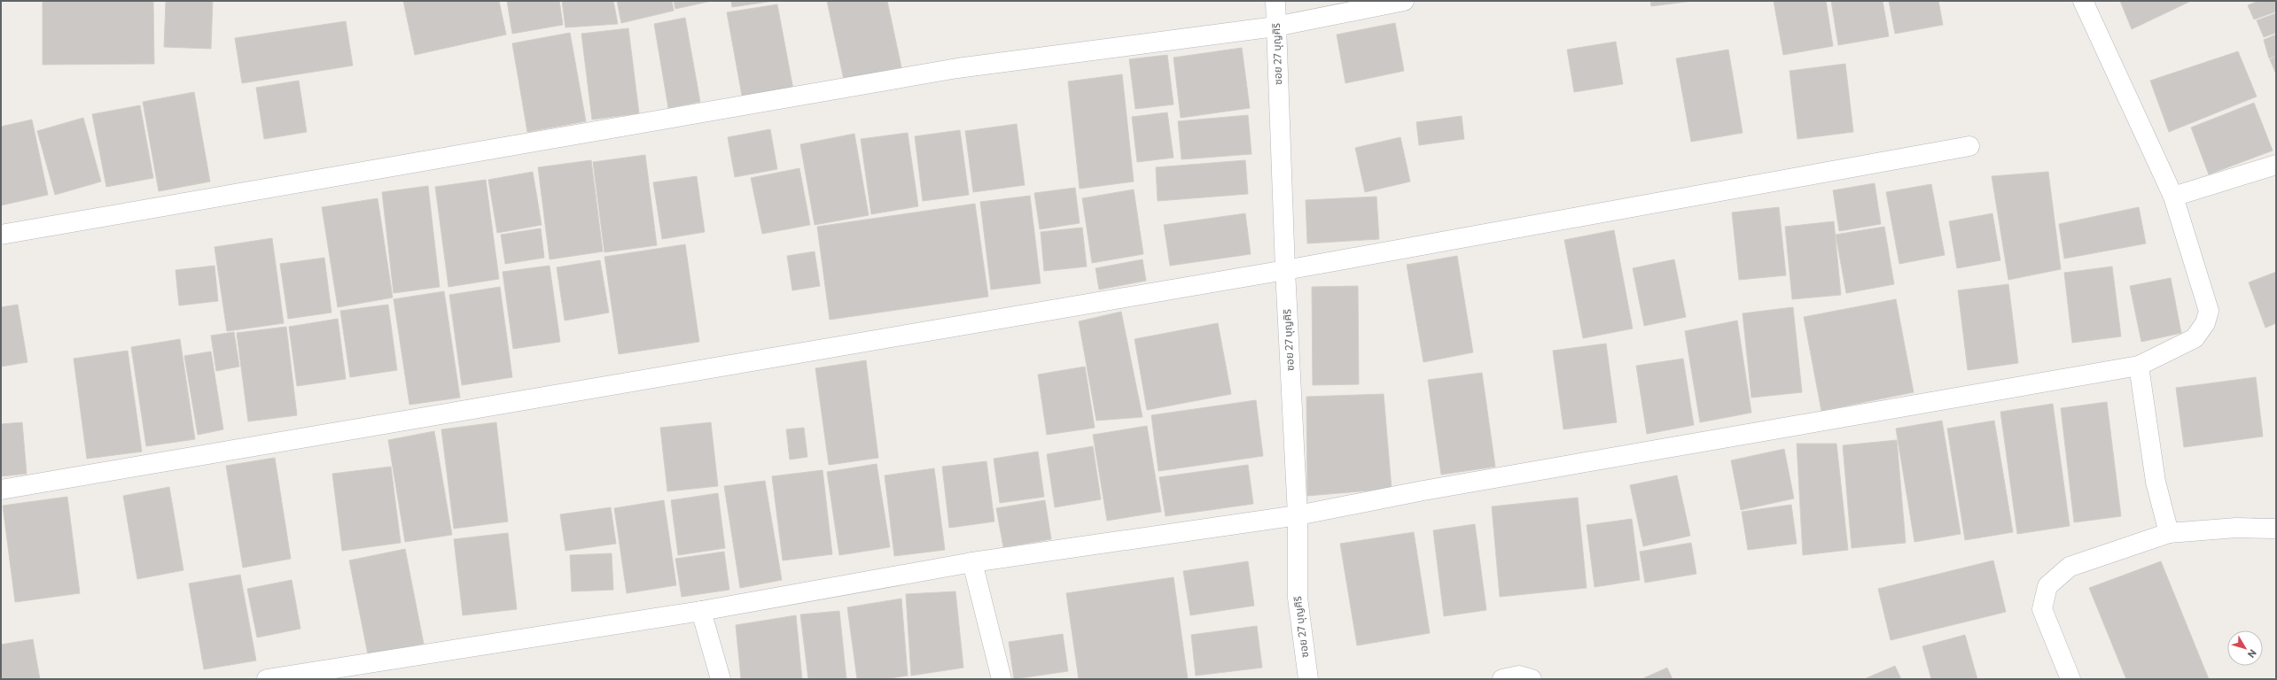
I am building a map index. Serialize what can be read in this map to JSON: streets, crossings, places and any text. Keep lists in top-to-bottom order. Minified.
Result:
{"streets":{"street":["ซอย 27 บุญศิริ"]},"north":"bottom right"}
